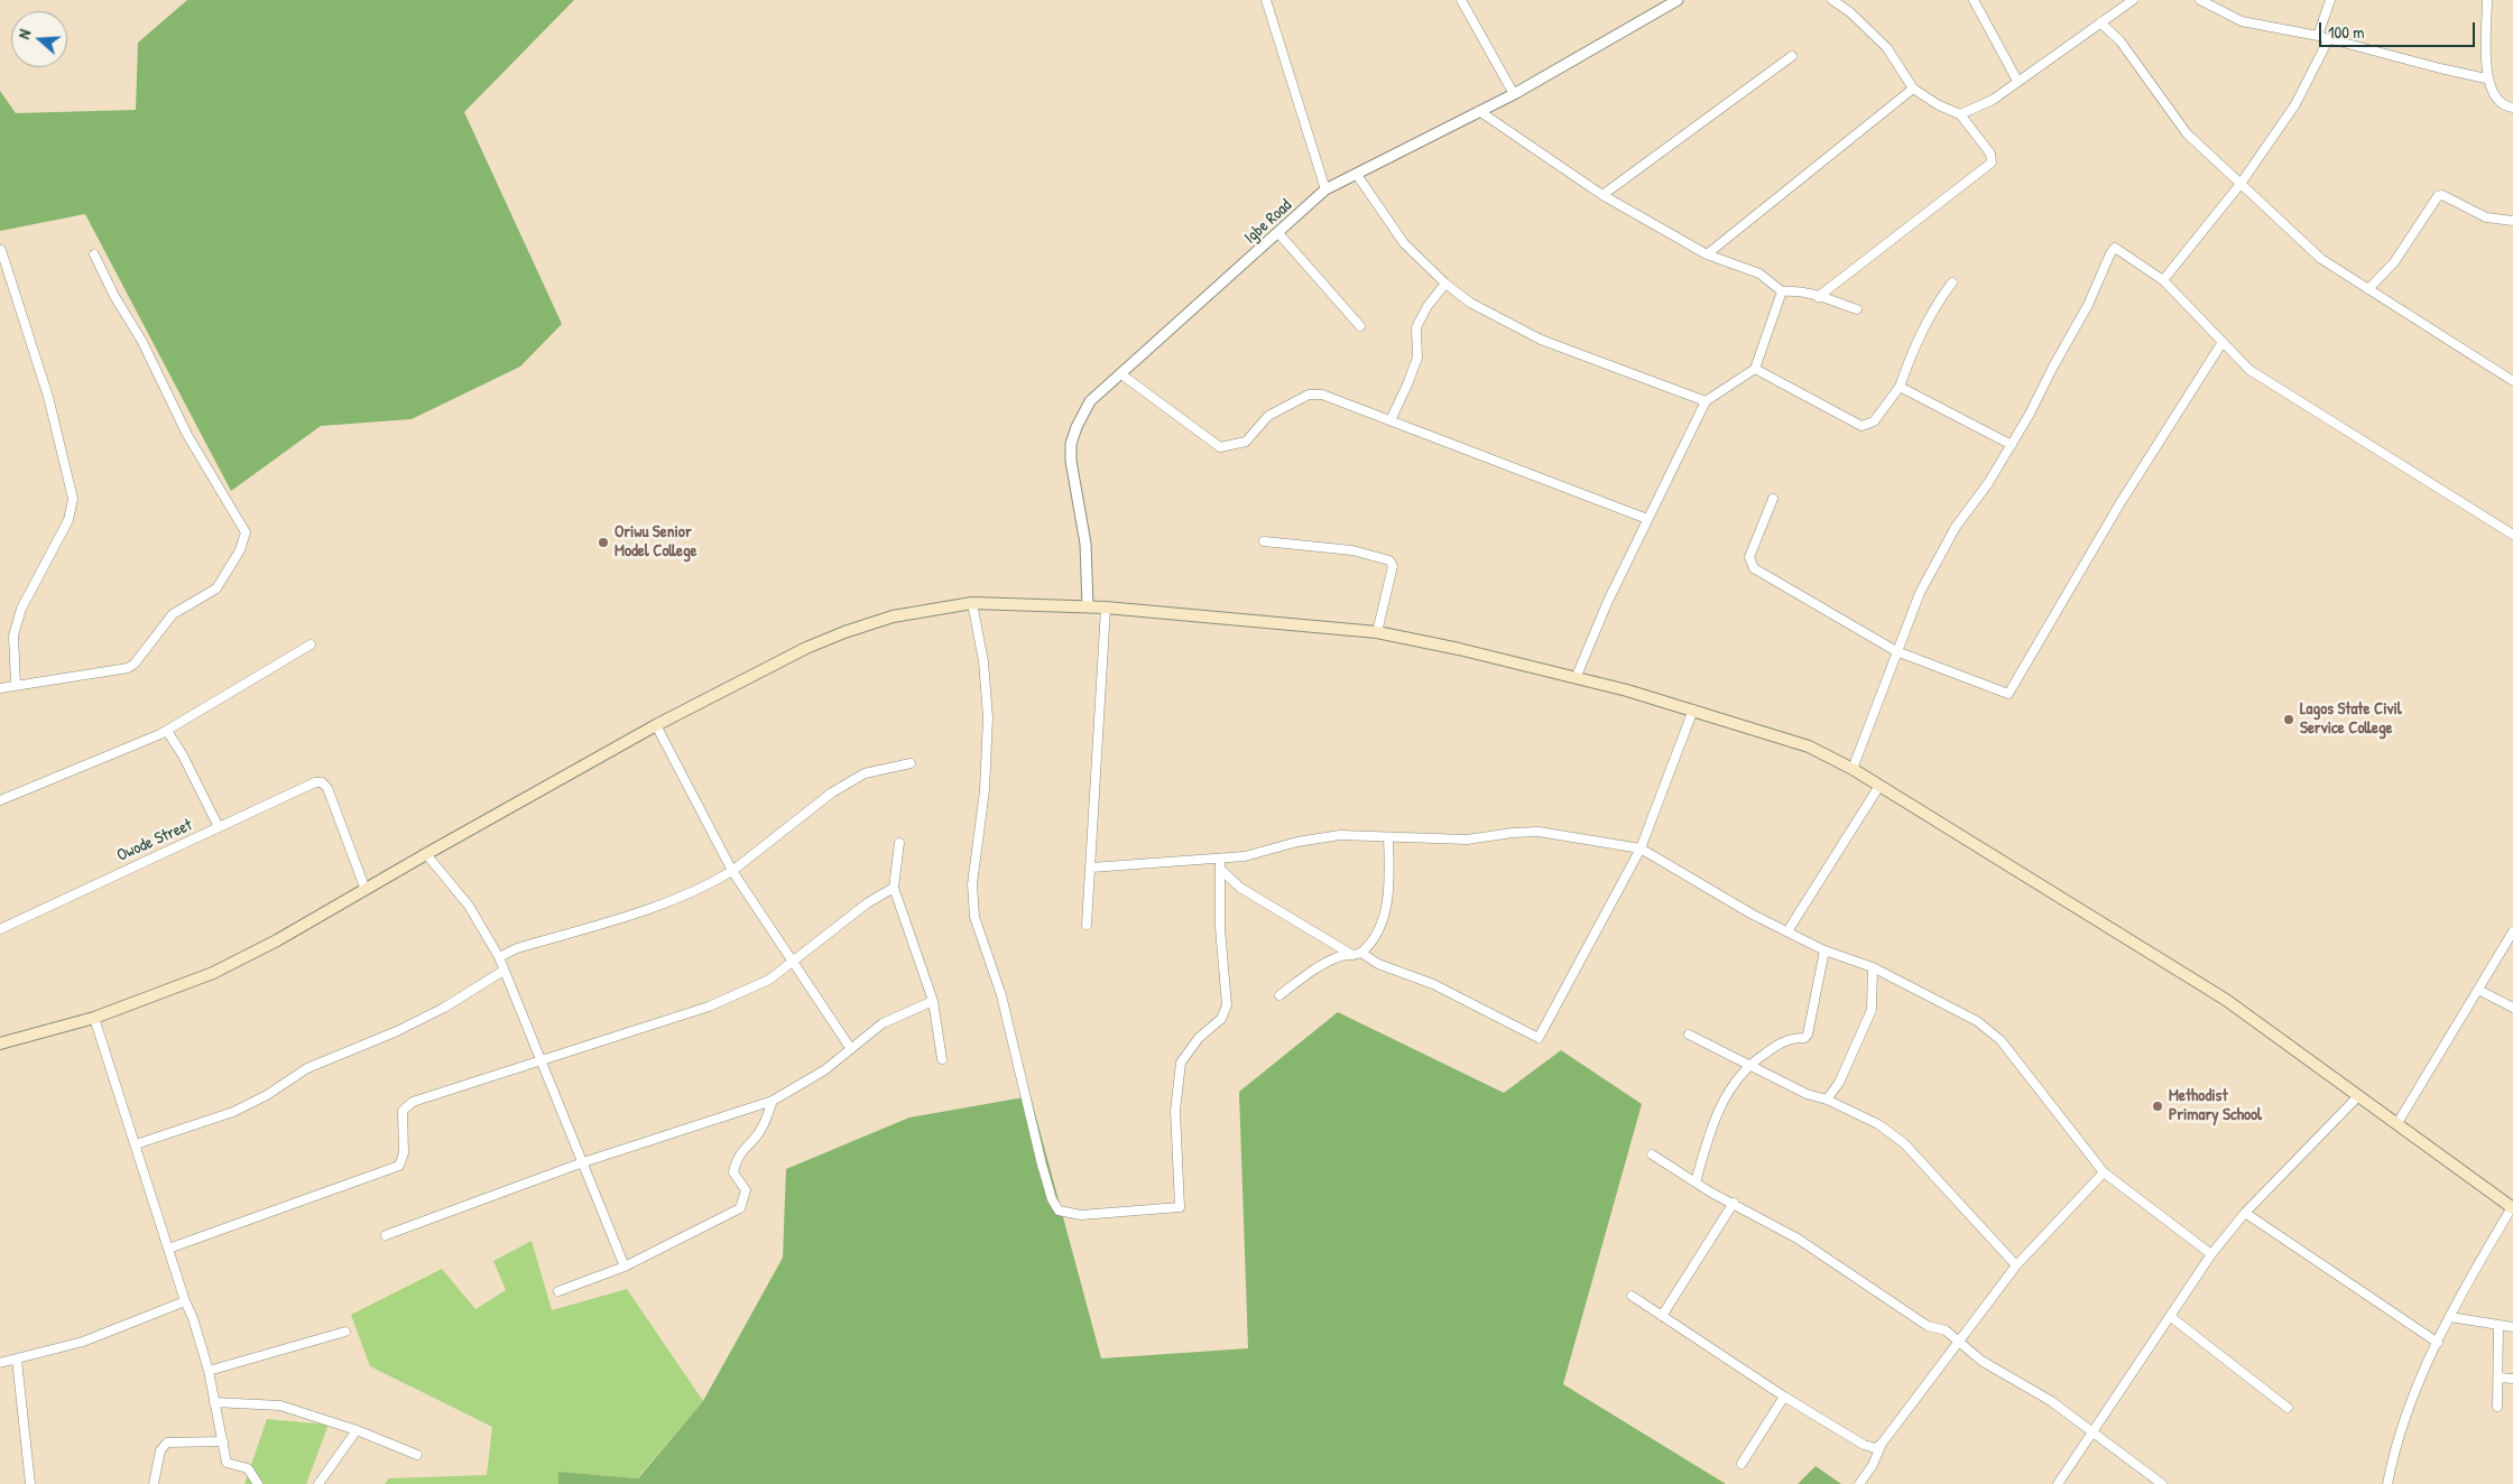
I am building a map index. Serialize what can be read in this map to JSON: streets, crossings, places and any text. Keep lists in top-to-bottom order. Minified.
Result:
{"streets":{"street":["Igbe Road","Owode Street"]},"places":["Oriwu Senior Model College","Lagos State Civil Service College","Methodist Primary School"],"scale_bar":"100 m","north":"left"}
